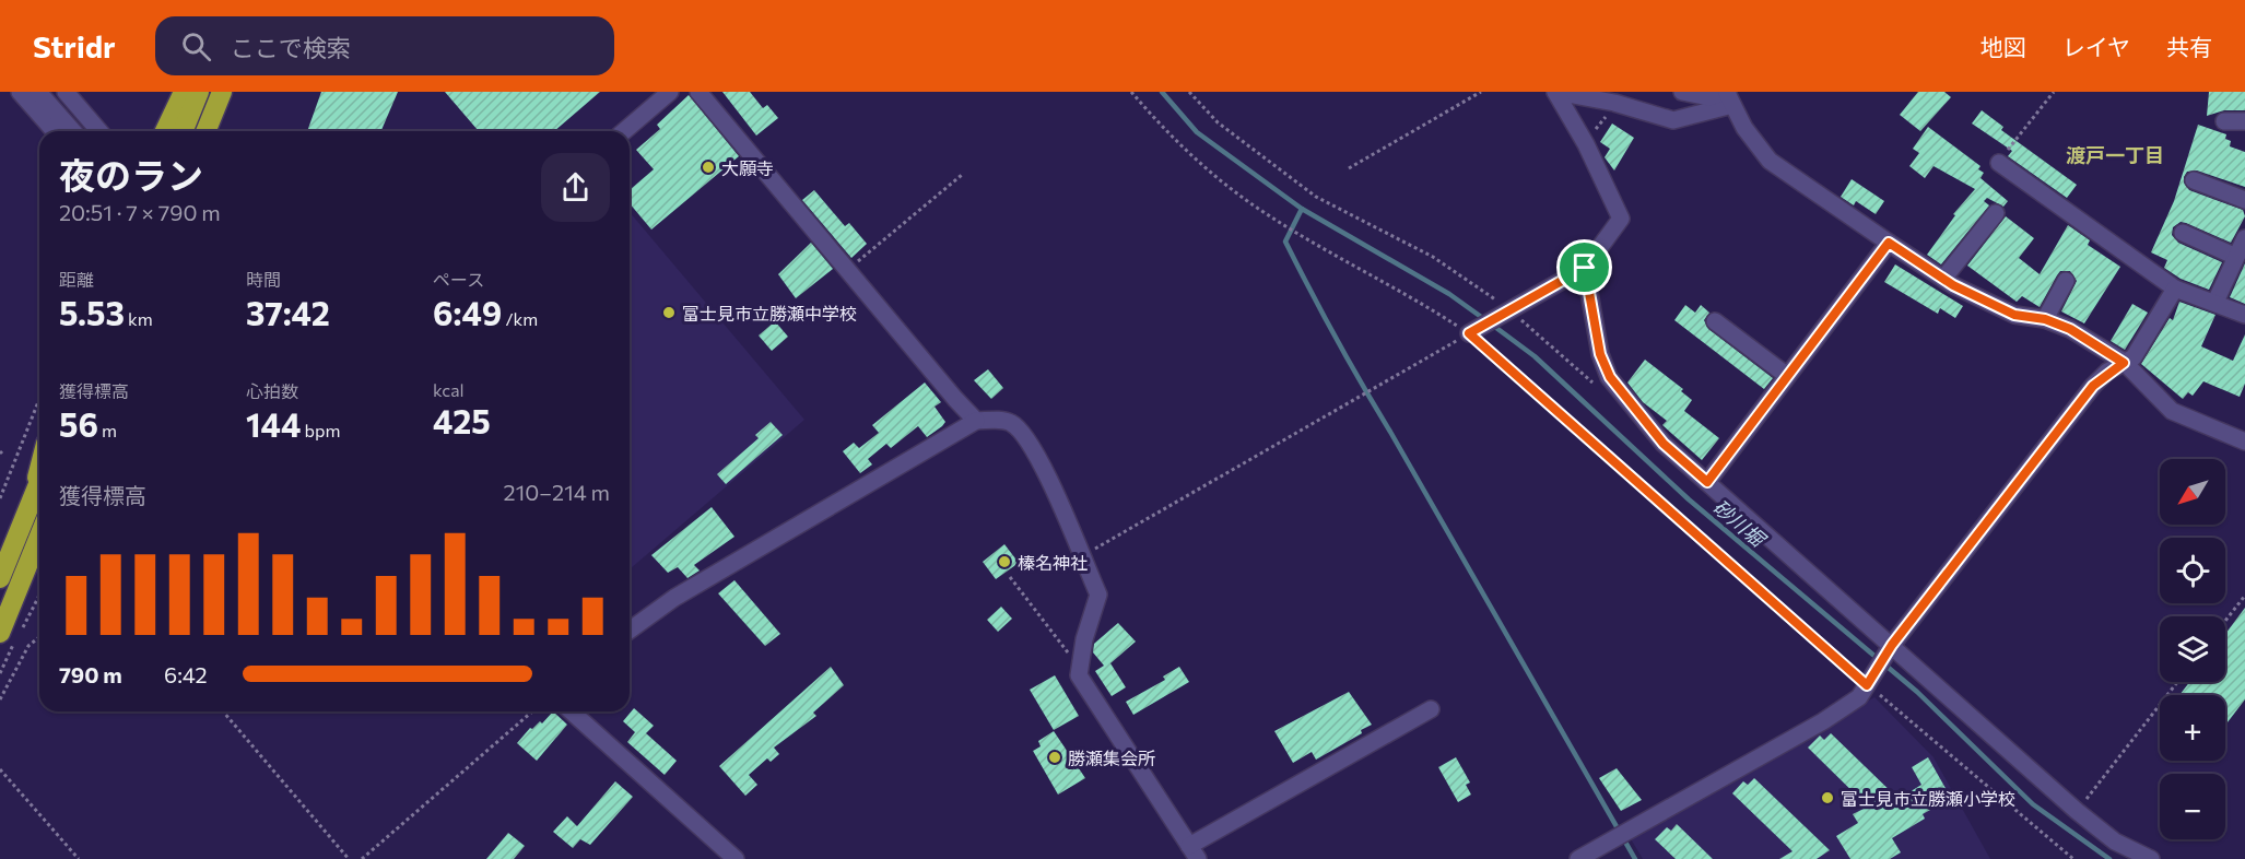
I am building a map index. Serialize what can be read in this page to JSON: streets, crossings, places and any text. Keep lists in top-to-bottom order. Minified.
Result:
{"districts":["渡戸一丁目"],"water":["砂川堀"],"places":["大願寺","富士見市立勝瀬中学校","榛名神社","勝瀬集会所","富士見市立勝瀬小学校"],"north":"bottom left","page":{"header":"Stridr","search":"ここで検索","nav":["地図","レイヤ","共有"],"heading":["夜のラン","20:51 · 7 × 790 m"],"stats":[["距離","5.53 km"],["時間","37:42"],["ペース","6:49 /km"],["獲得標高","56 m"],["心拍数","144 bpm"],["kcal","425"]],"map_buttons":["+","−"],"chart":["獲得標高","210–214 m"],"list":[{"name":"790 m","note":"6:42"}]}}
